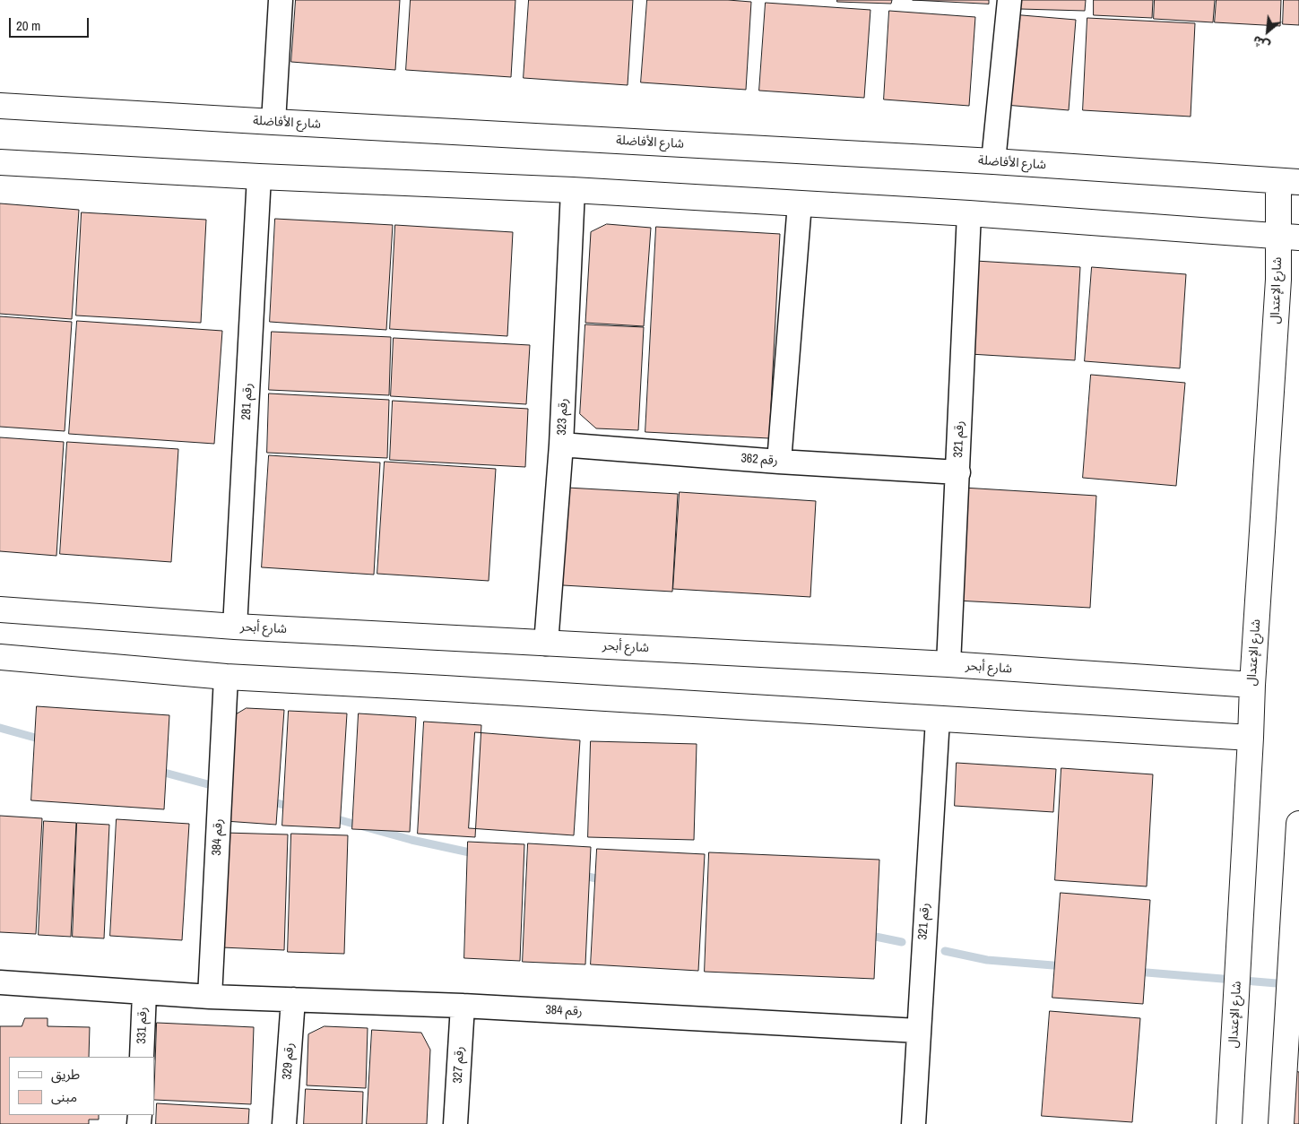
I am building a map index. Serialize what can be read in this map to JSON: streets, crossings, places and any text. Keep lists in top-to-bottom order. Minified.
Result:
{"streets":{"street":["شارع الأفاضلة","شارع الإعتدال","رقم 281","رقم 323","رقم 321","رقم 362","شارع أبحر","رقم 384","رقم 331","رقم 329","رقم 327"]},"crossings":[["شارع الأفاضلة","شارع الإعتدال"],["شارع الإعتدال","شارع أبحر"],["رقم 281","شارع أبحر"],["رقم 323","رقم 362"],["رقم 323","شارع أبحر"],["رقم 321","رقم 362"],["رقم 321","شارع أبحر"],["رقم 321","رقم 384"],["رقم 384","رقم 331"],["رقم 384","رقم 329"],["رقم 384","رقم 327"]],"legend":["طريق","مبنى"],"scale_bar":"20 m","north":"bottom left"}
